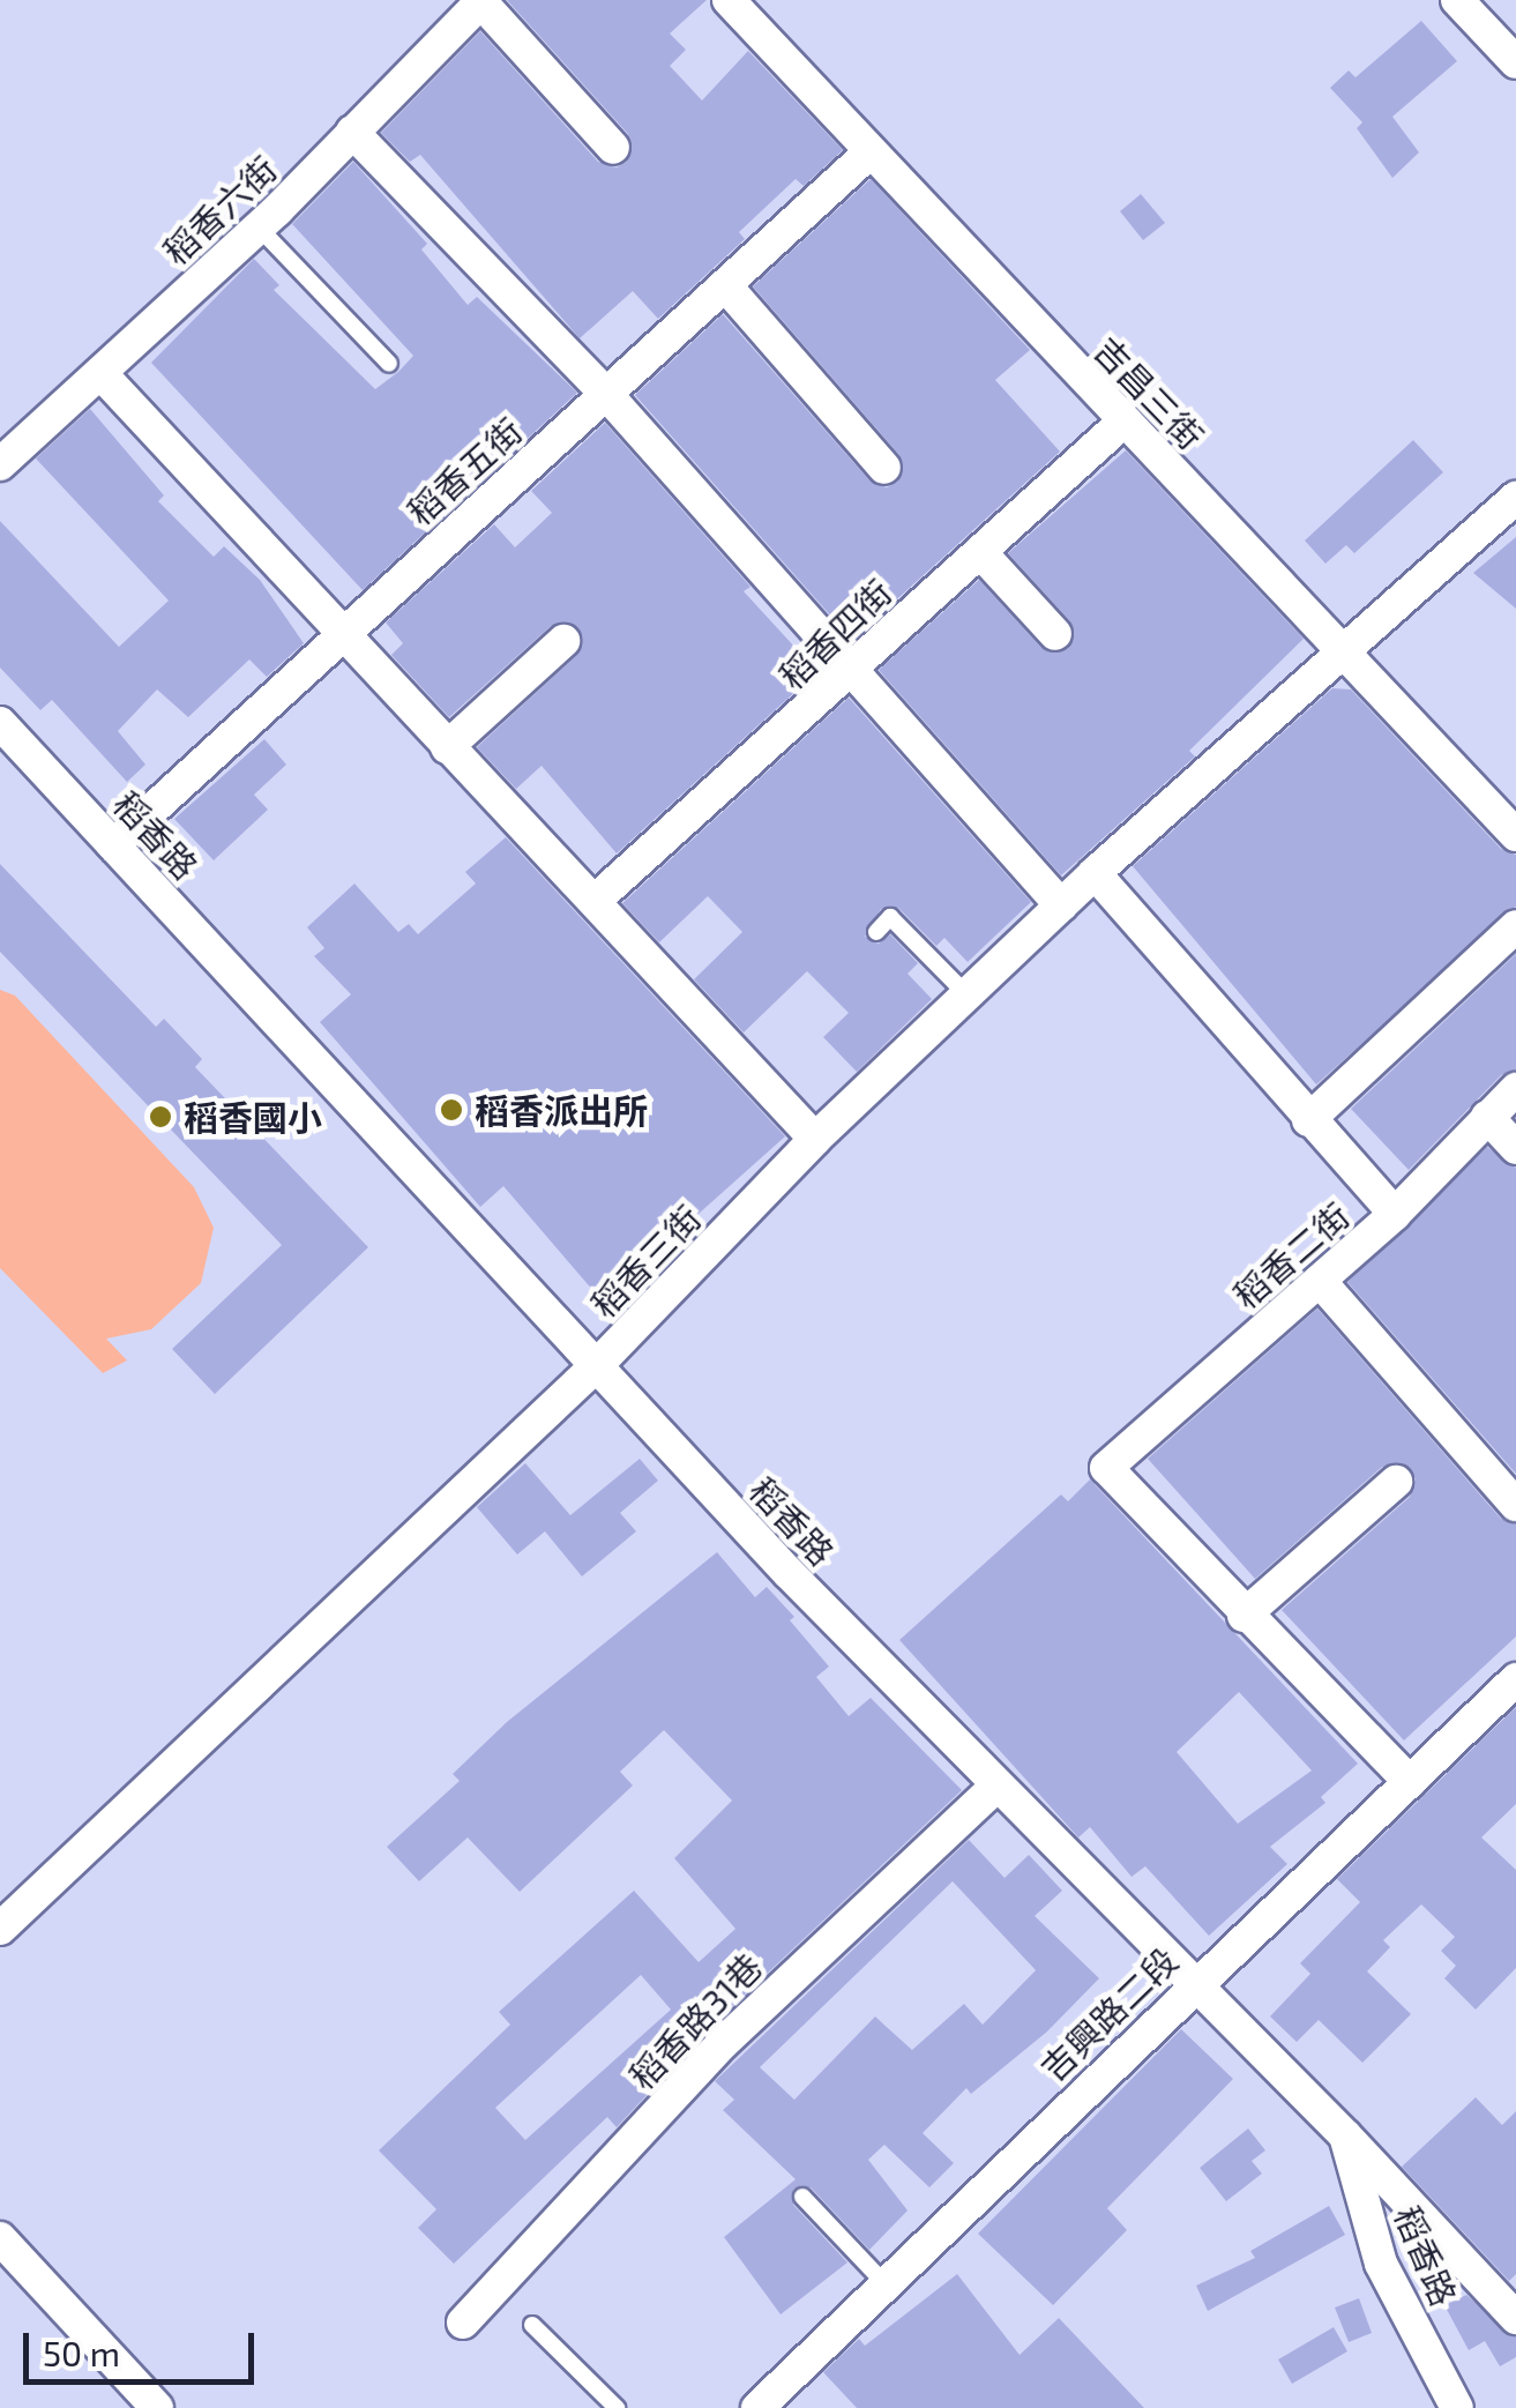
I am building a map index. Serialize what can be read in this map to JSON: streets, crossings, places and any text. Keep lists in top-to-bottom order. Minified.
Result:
{"streets":{"street":["稻香六街","吉昌三街","稻香五街","稻香四街","稻香路","稻香二街","稻香三街","吉興路二段","稻香路31巷"]},"crossings":[["吉昌三街","稻香五街"],["吉昌三街","稻香四街"],["吉昌三街","稻香三街"],["稻香五街","稻香路"],["稻香路","稻香三街"],["稻香路","吉興路二段"],["稻香路","稻香路31巷"]],"places":["稻香派出所","稻香國小"],"scale_bar":"50 m"}
